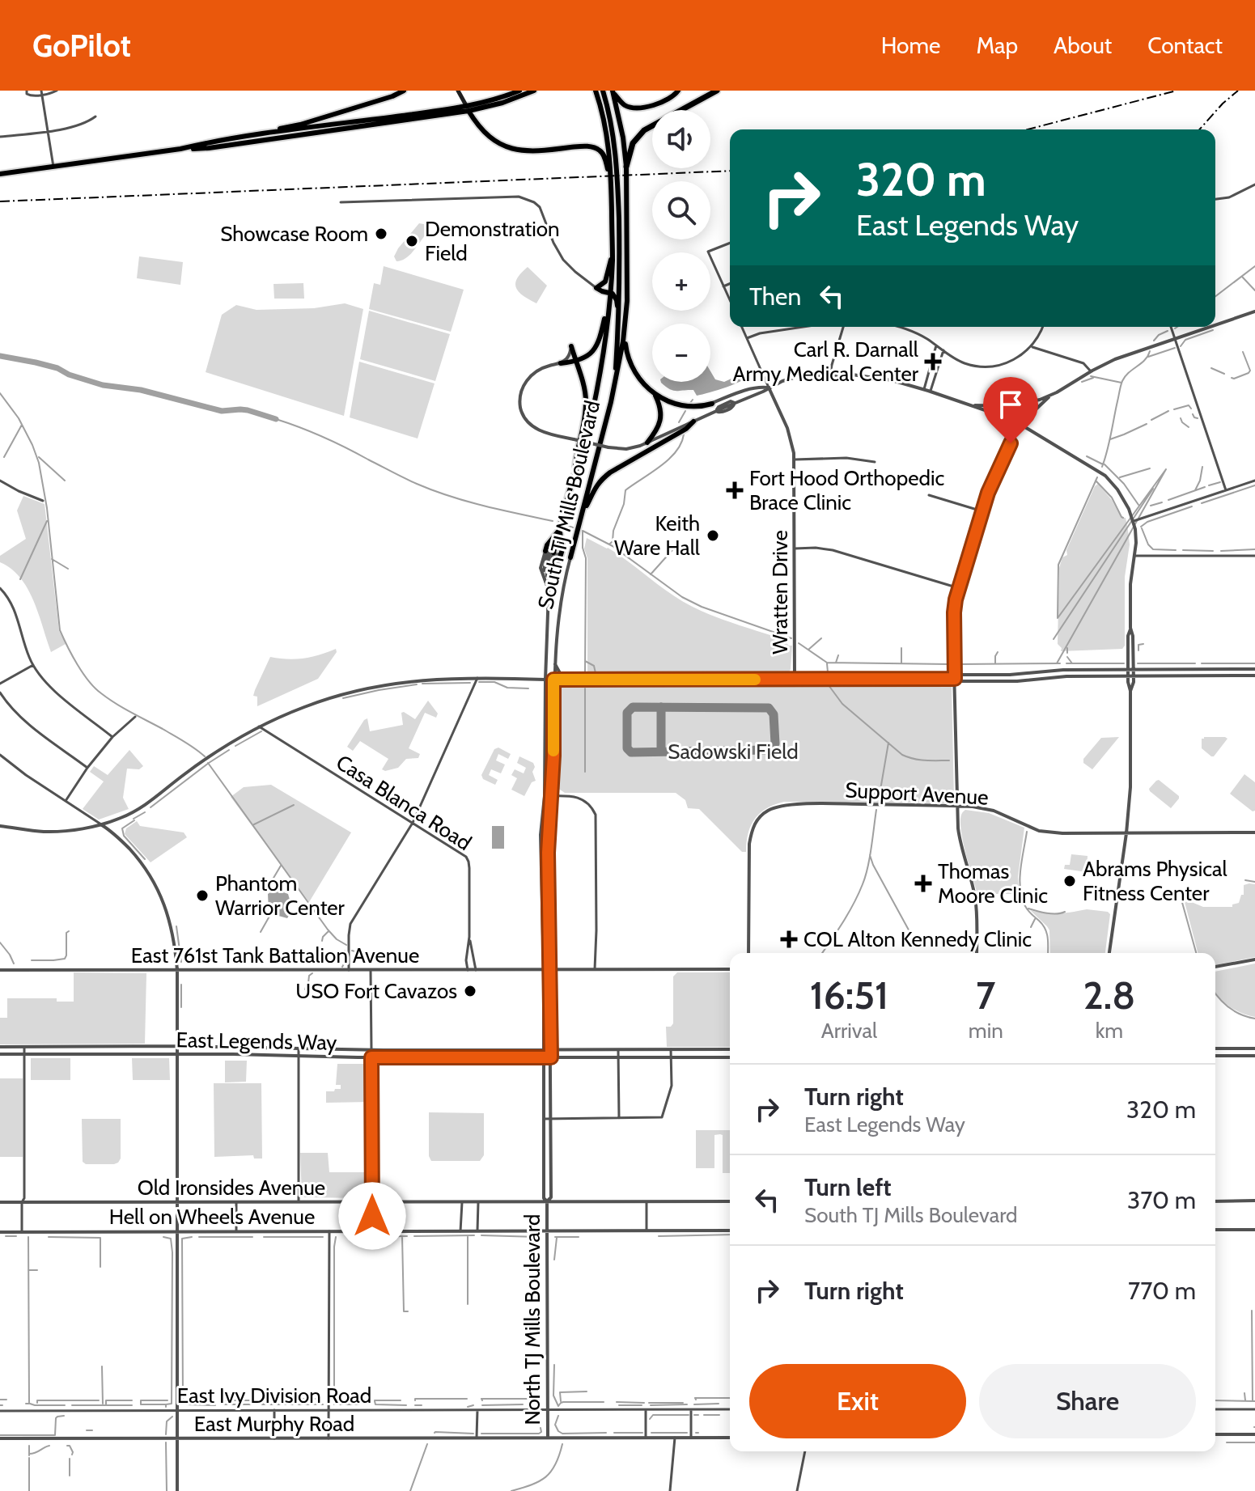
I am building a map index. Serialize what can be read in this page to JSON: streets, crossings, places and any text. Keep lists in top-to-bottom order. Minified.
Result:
{"streets":{"main road":["South TJ Mills Boulevard"],"street":["Wratten Drive","Support Avenue","Casa Blanca Road","East 761st Tank Battalion Avenue","East Legends Way","Old Ironsides Avenue","Hell on Wheels Avenue","North TJ Mills Boulevard","East Ivy Division Road","East Murphy Road"]},"crossings":[["South TJ Mills Boulevard","East 761st Tank Battalion Avenue"],["South TJ Mills Boulevard","East Legends Way"],["South TJ Mills Boulevard","North TJ Mills Boulevard"],["Casa Blanca Road","East 761st Tank Battalion Avenue"],["East Legends Way","North TJ Mills Boulevard"],["Old Ironsides Avenue","North TJ Mills Boulevard"],["Hell on Wheels Avenue","North TJ Mills Boulevard"],["North TJ Mills Boulevard","East Ivy Division Road"],["North TJ Mills Boulevard","East Murphy Road"]],"parks":["Sadowski Field"],"places":{"other":["Showcase Room","Demonstration Field","Keith Ware Hall","Abrams Physical Fitness Center","Phantom Warrior Center","USO Fort Cavazos"],"health":["Carl R. Darnall Army Medical Center","Fort Hood Orthopedic Brace Clinic","Thomas Moore Clinic","COL Alton Kennedy Clinic"]},"page":{"header":"GoPilot","nav":["Home","Map","About","Contact"],"map_buttons":["+","−"],"turn":["320 m","East Legends Way"],"then":"Then","eta":["16:51","Arrival","7","min","2.8","km"],"list":[{"name":"Turn right","note":"East Legends Way","value":"320 m"},{"name":"Turn left","note":"South TJ Mills Boulevard","value":"370 m"},{"name":"Turn right","value":"770 m"}],"buttons":["Exit","Share"]}}
